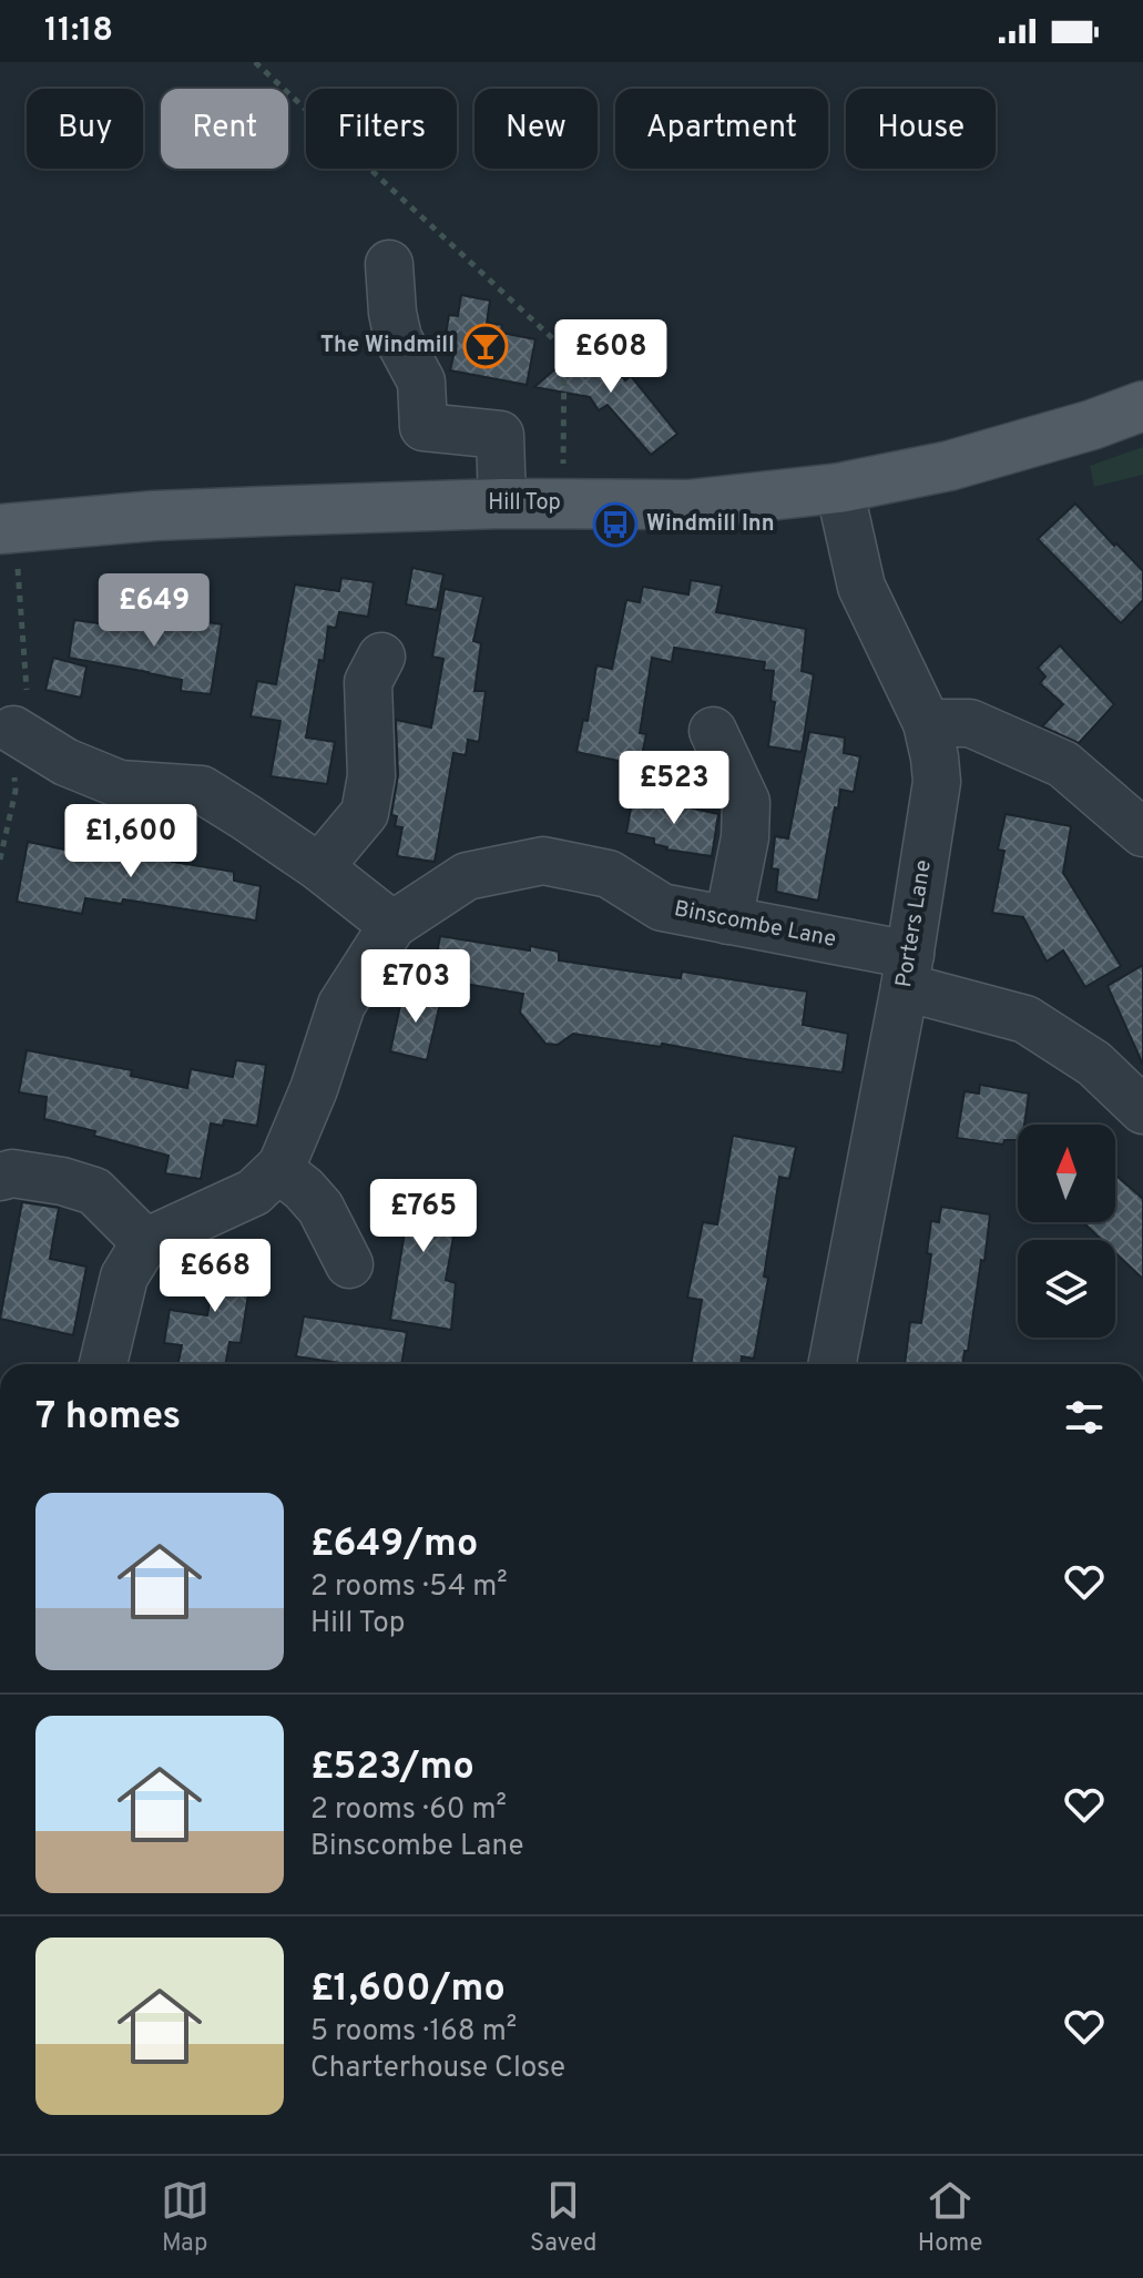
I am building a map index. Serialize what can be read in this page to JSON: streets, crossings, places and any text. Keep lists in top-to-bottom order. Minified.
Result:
{"streets":{"main road":["Hill Top"],"street":["Porters Lane","Binscombe Lane"]},"crossings":[["Hill Top","Porters Lane"],["Porters Lane","Binscombe Lane"]],"places":{"bar":["The Windmill"],"bus stop":["Windmill Inn"]},"north":"top","page":{"status":"11:18","chip":["Buy","Rent","Filters","New","Apartment","House"],"price":["£608","£649","£523","£1,600","£703","£765","£668"],"heading":"7 homes","list":[{"name":"£649/mo","note":"2 rooms · 54 m² · Hill Top"},{"name":"£523/mo","note":"2 rooms · 60 m² · Binscombe Lane"},{"name":"£1,600/mo","note":"5 rooms · 168 m² · Charterhouse Close"}],"tabs":["Map","Saved","Home"]}}
